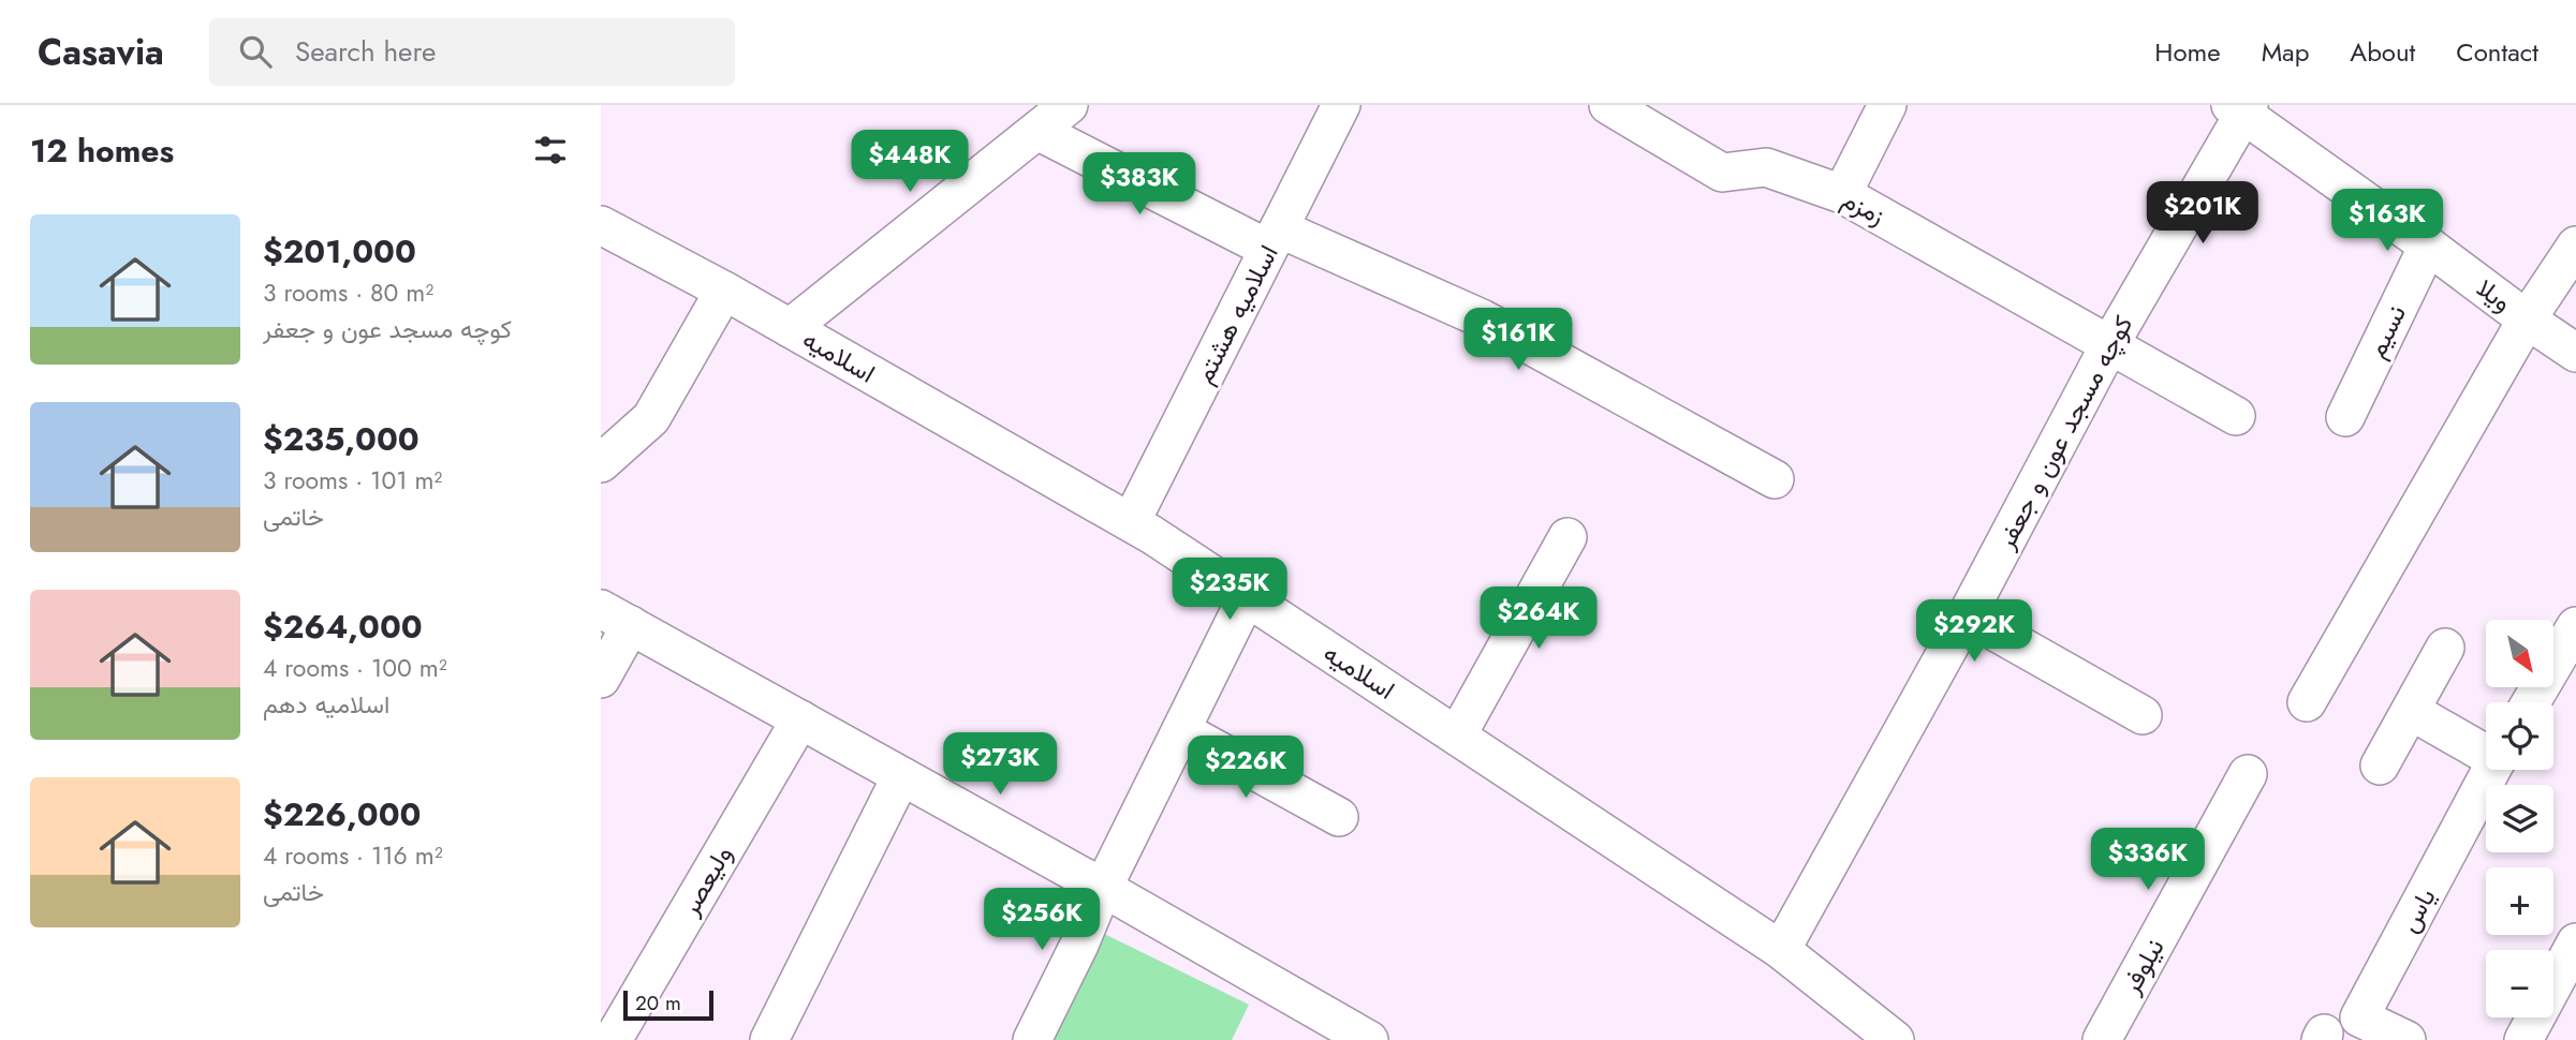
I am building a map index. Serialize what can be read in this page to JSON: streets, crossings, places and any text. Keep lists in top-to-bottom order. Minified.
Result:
{"streets":{"street":["زمزم","ویلا","اسلامیه هشتم","نسیم","اسلامیه","کوچه مسجد عون و جعفر","ولیعصر","یاس","نیلوفر"]},"crossings":[["زمزم","کوچه مسجد عون و جعفر"],["ویلا","نسیم"],["ویلا","کوچه مسجد عون و جعفر"],["اسلامیه هشتم","اسلامیه"],["اسلامیه","کوچه مسجد عون و جعفر"]],"scale_bar":"20 m","north":"bottom right","page":{"header":"Casavia","search":"Search here","nav":["Home","Map","About","Contact"],"heading":"12 homes","price":["$448K","$383K","$201K","$163K","$161K","$235K","$264K","$292K","$273K","$226K","$336K","$256K"],"list":[{"name":"$201,000","note":"3 rooms · 80 m² · کوچه مسجد عون و جعفر"},{"name":"$235,000","note":"3 rooms · 101 m² · خاتمی"},{"name":"$264,000","note":"4 rooms · 100 m² · اسلامیه دهم"},{"name":"$226,000","note":"4 rooms · 116 m² · خاتمی"}],"map_buttons":["+","−"],"scale":"20 m"}}
